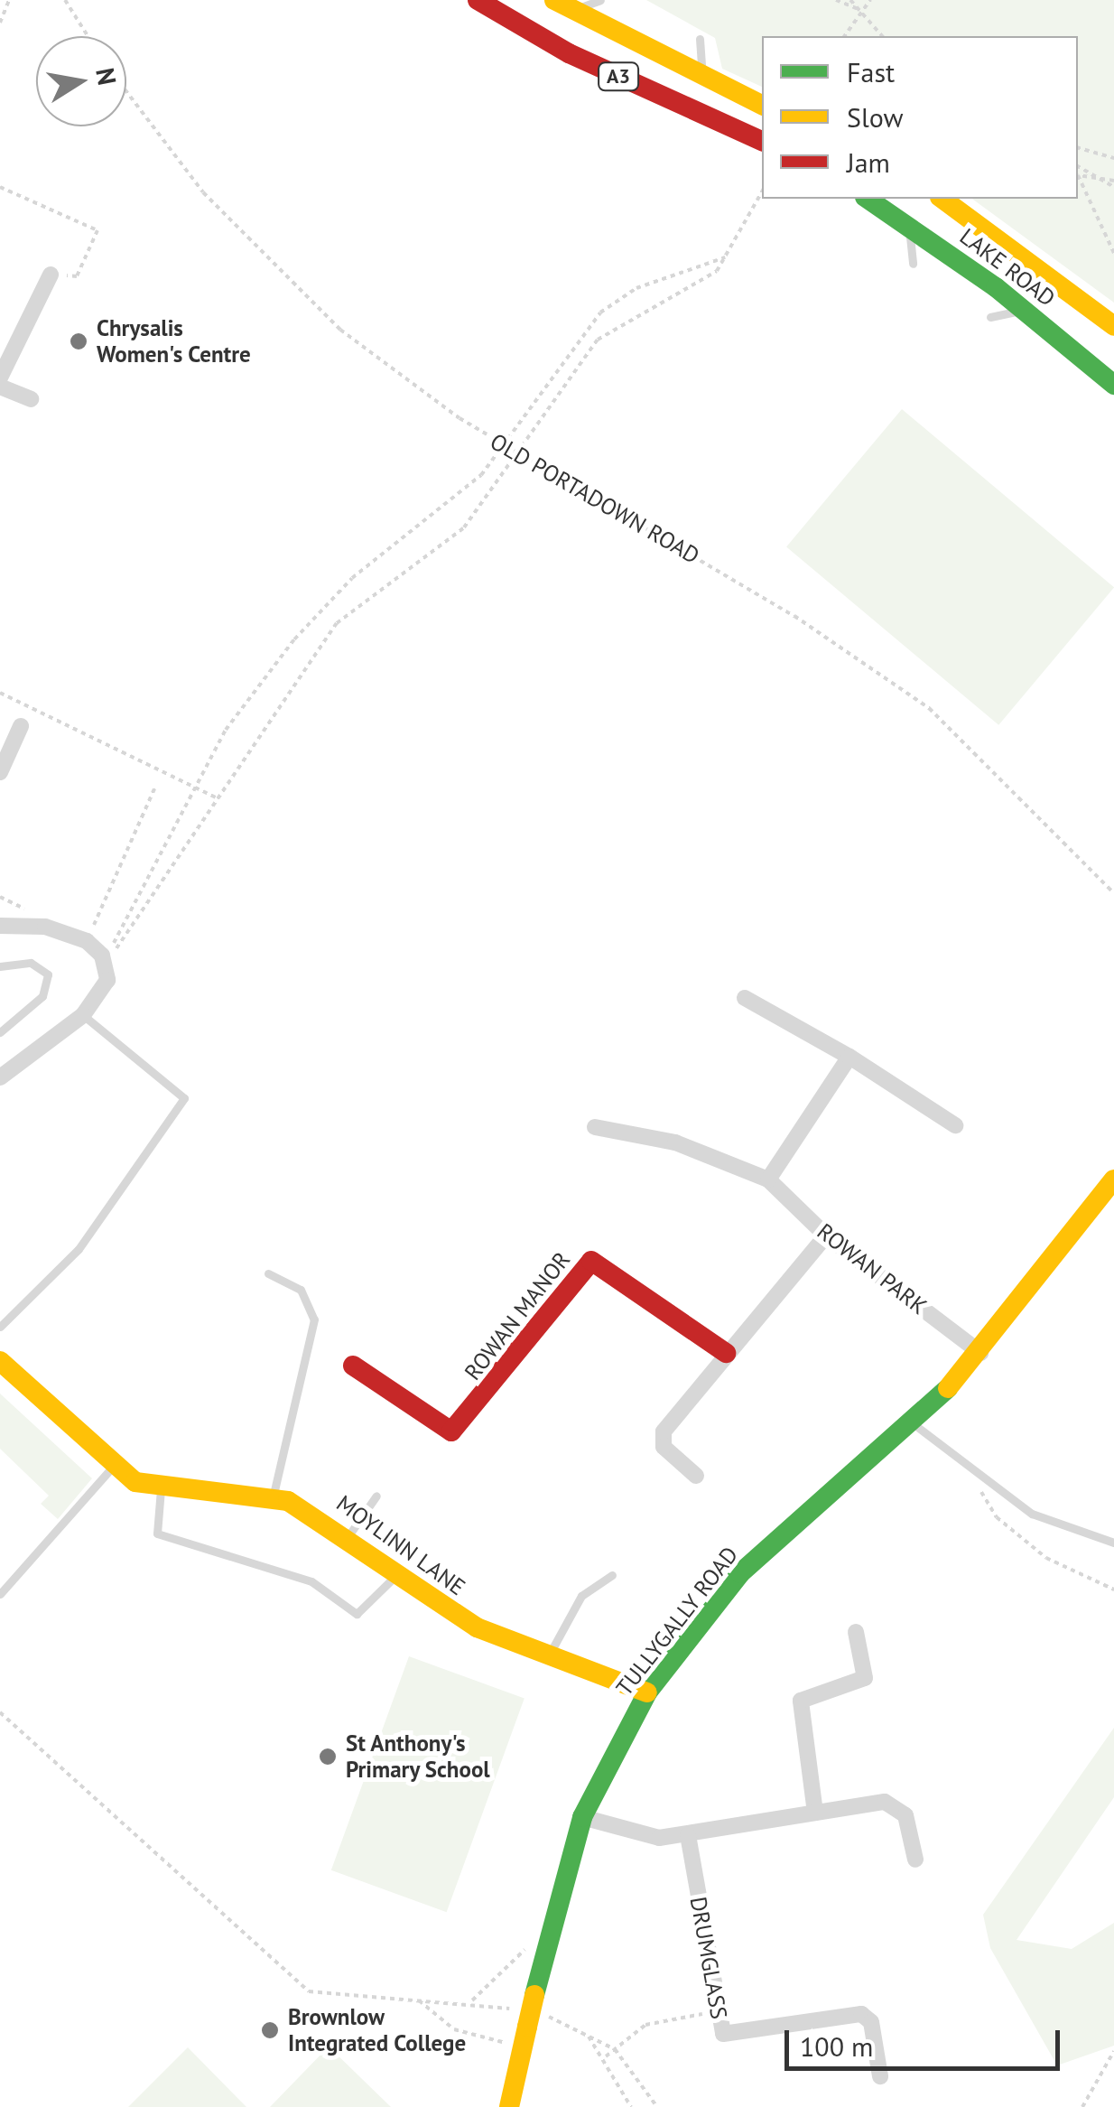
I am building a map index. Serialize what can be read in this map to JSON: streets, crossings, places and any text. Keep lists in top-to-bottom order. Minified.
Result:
{"streets":{"main road":["A3","LAKE ROAD","ROWAN MANOR","MOYLINN LANE","TULLYGALLY ROAD"],"street":["ROWAN PARK","DRUMGLASS"],"path":["OLD PORTADOWN ROAD"]},"crossings":[["ROWAN PARK","TULLYGALLY ROAD"],["MOYLINN LANE","TULLYGALLY ROAD"]],"places":["Chrysalis Women's Centre","St Anthony's Primary School","Brownlow Integrated College"],"legend":["Fast","Slow","Jam"],"scale_bar":"100 m","north":"right"}
